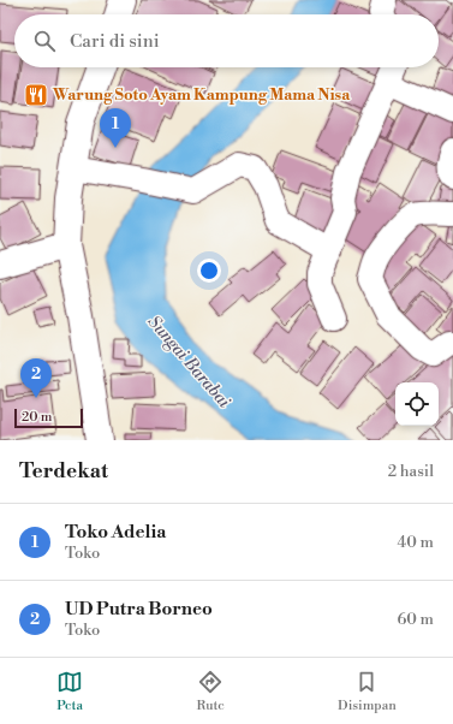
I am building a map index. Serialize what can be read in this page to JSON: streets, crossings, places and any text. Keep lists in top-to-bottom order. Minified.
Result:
{"water":["Sungai Barabai"],"places":{"restaurant":["Warung Soto Ayam Kampung Mama Nisa"]},"scale_bar":"20 m","page":{"search":"Cari di sini","pins":["1","2"],"scale":"20 m","heading":["Terdekat","2 hasil"],"list":[{"mark":"1","name":"Toko Adelia","note":"Toko","value":"40 m"},{"mark":"2","name":"UD Putra Borneo","note":"Toko","value":"60 m"}],"nav":["Peta","Rute","Disimpan"]}}
